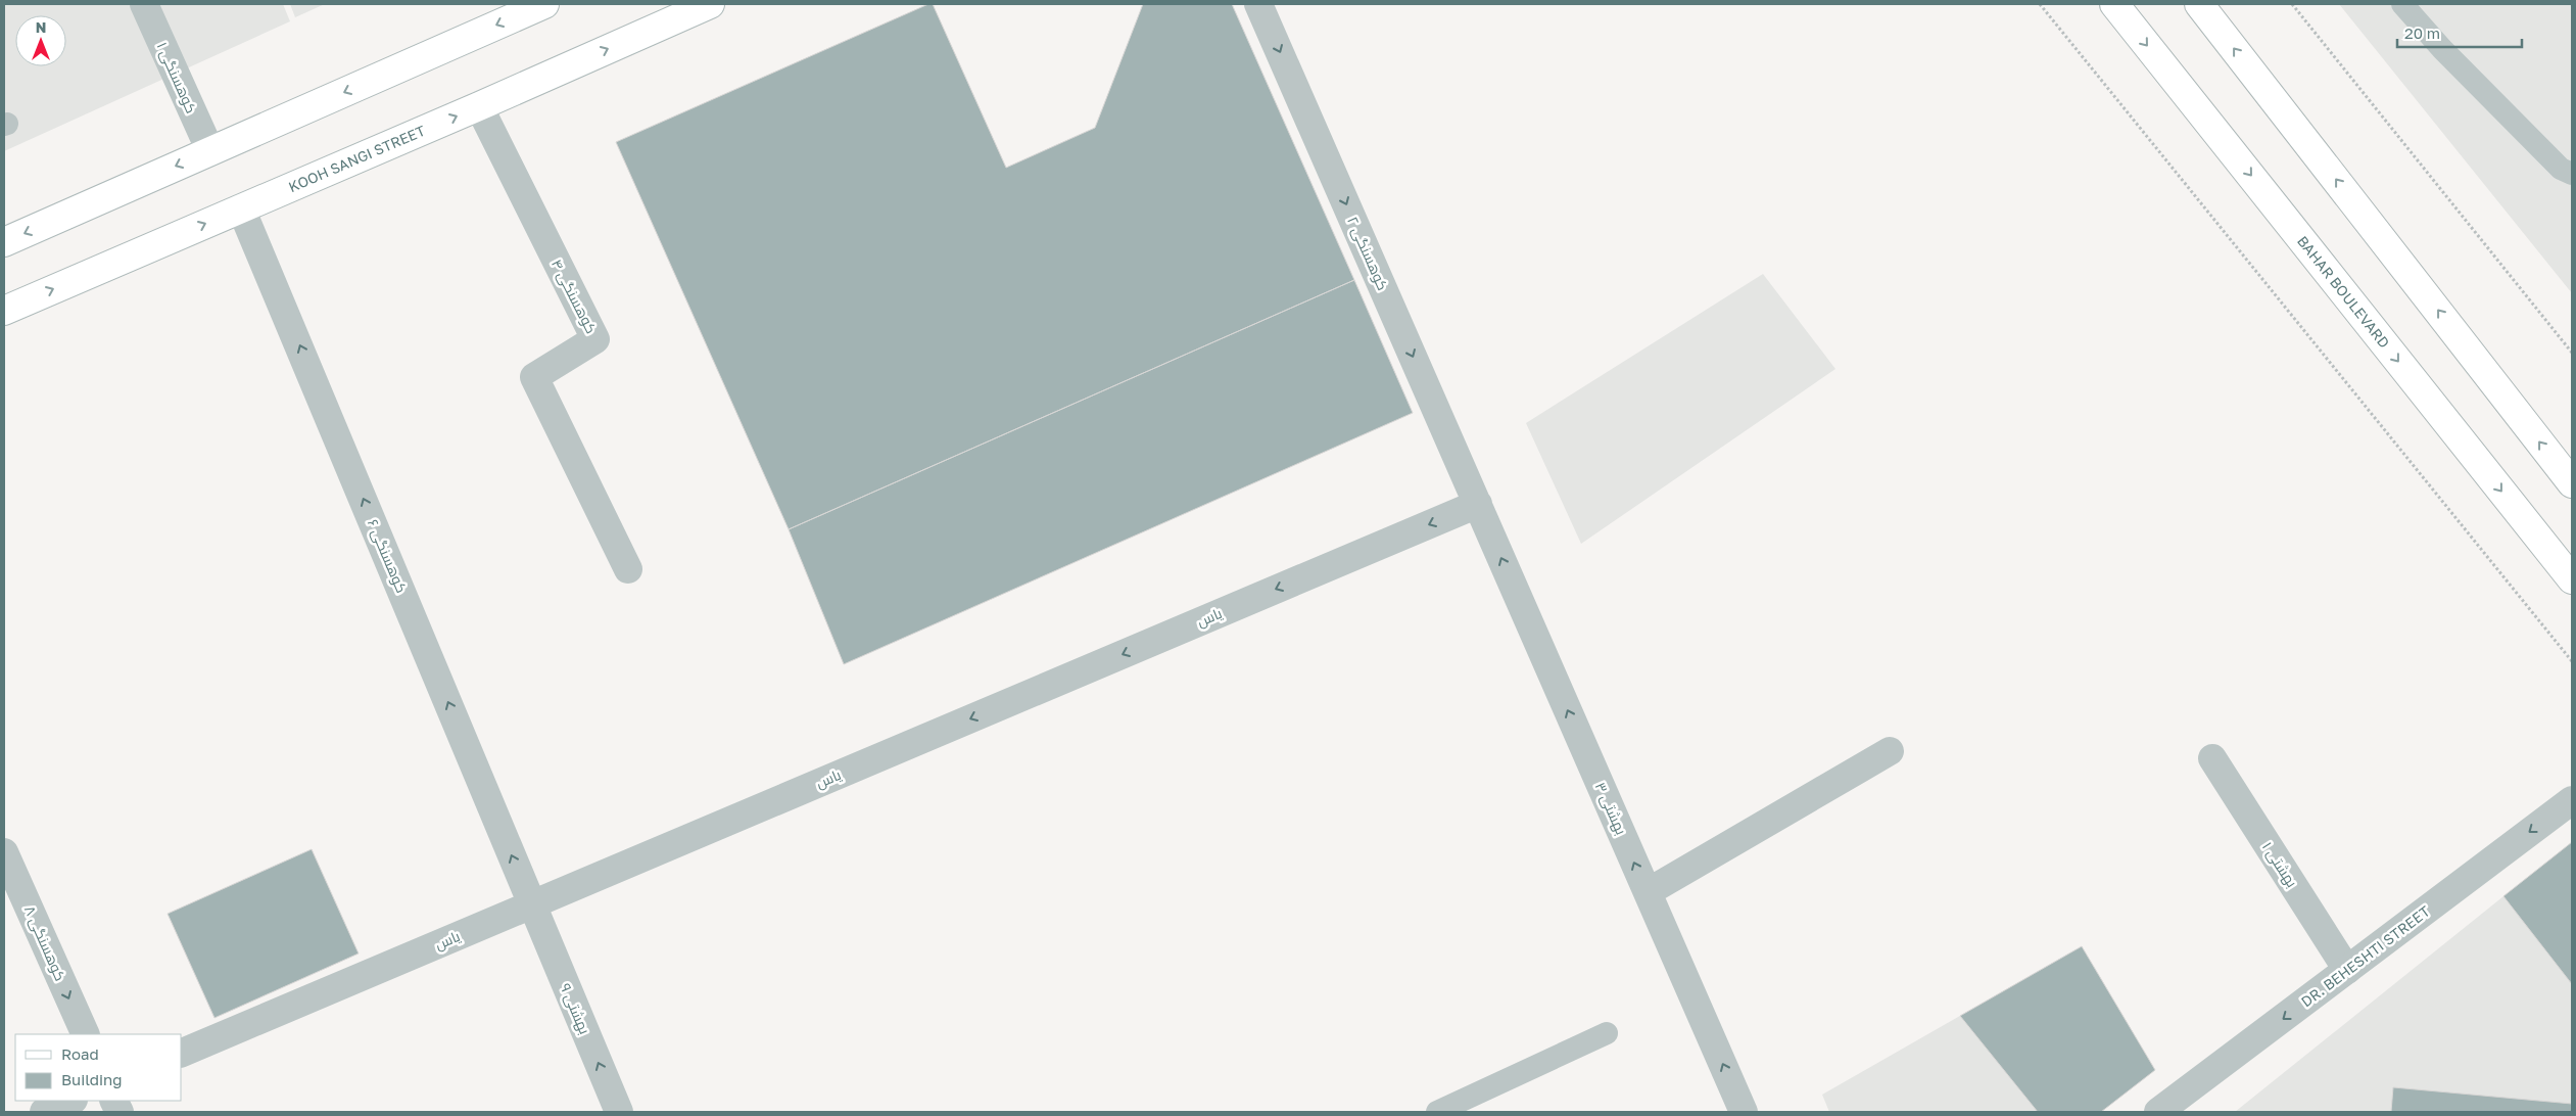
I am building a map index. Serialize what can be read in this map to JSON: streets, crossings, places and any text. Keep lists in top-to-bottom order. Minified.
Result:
{"streets":{"main road":["KOOH SANGI STREET","BAHAR BOULEVARD"],"street":["کوهسنگی ۱","کوهسنگی ۲","کوهسنگی ۴","کوهسنگی ۶","یاس","بهشتی ۳","بهشتی ۱","کوهسنگی ۸","DR. BEHESHTI STREET","بهشتی ۹"]},"crossings":[["KOOH SANGI STREET","کوهسنگی ۴"],["KOOH SANGI STREET","کوهسنگی ۶"],["کوهسنگی ۲","یاس"],["کوهسنگی ۲","بهشتی ۳"],["کوهسنگی ۶","یاس"],["کوهسنگی ۶","بهشتی ۹"],["یاس","بهشتی ۳"],["یاس","بهشتی ۹"],["بهشتی ۱","DR. BEHESHTI STREET"]],"one_way":["کوهسنگی ۲","کوهسنگی ۶","یاس","بهشتی ۳","کوهسنگی ۸","DR. BEHESHTI STREET","بهشتی ۹"],"legend":["Road","Building"],"scale_bar":"20 m","north":"top"}
